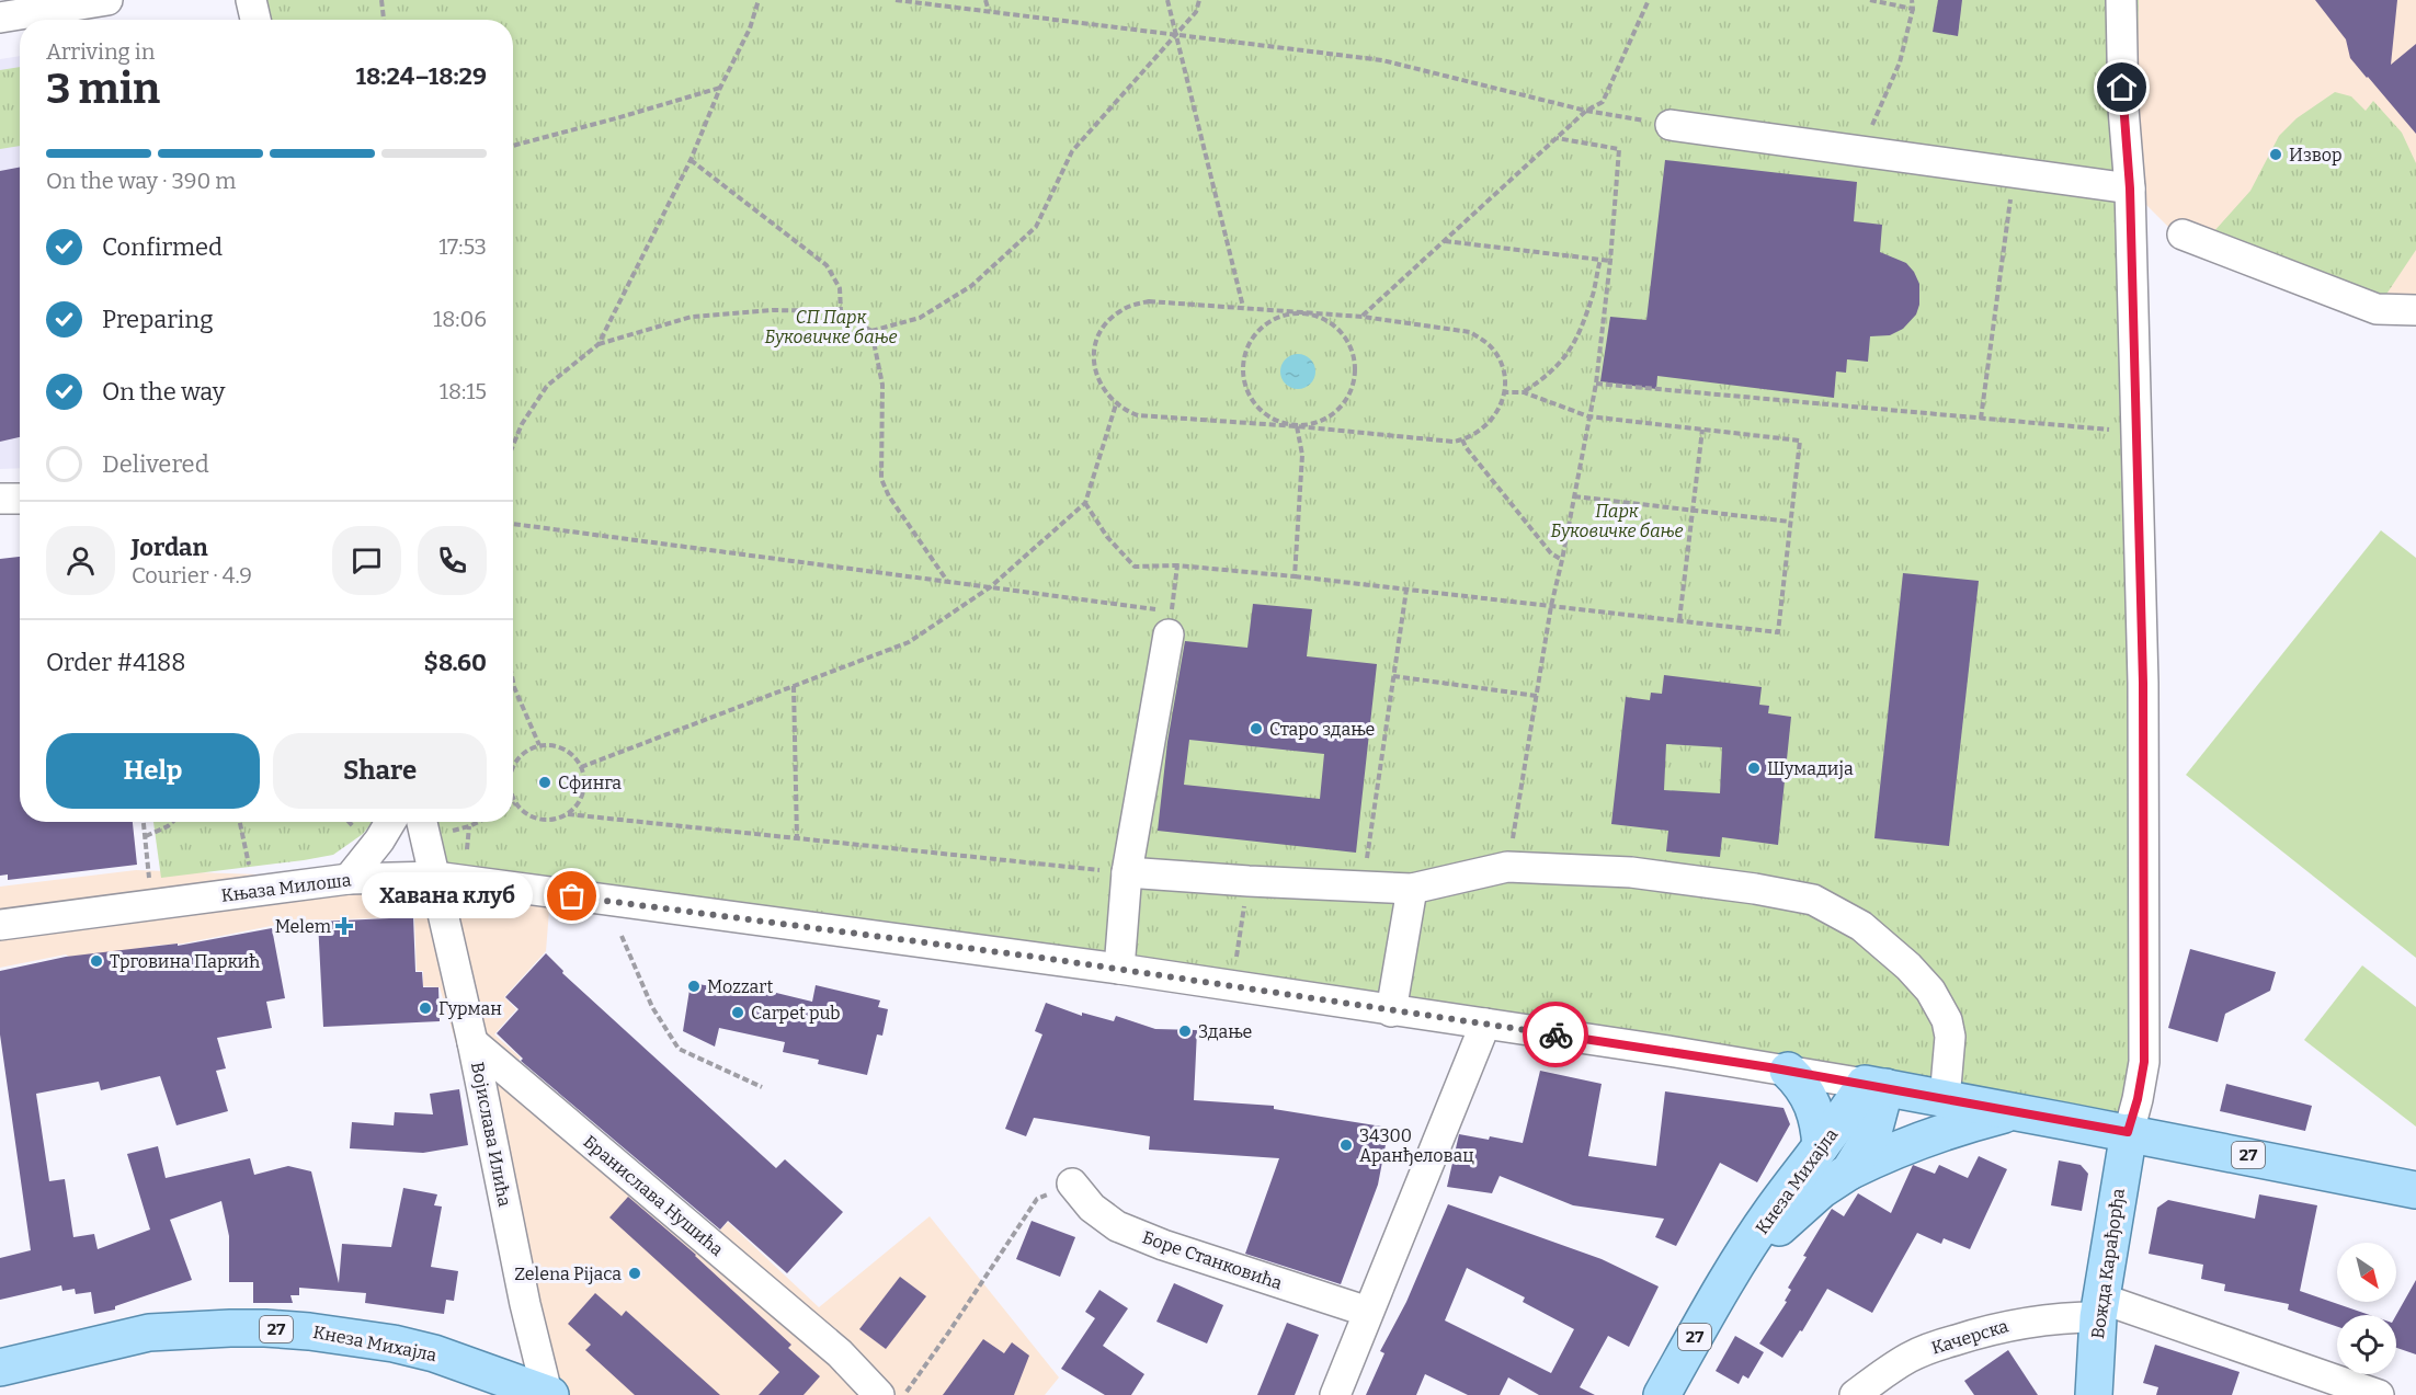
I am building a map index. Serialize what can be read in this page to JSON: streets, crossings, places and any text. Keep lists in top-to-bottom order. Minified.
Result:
{"streets":{"main road":["27","Кнеза Михајла","Вожда Карађорђа"],"street":["Књаза Милоша","Војислава Илића","Бранислава Нушића","Боре Станковића","Качерска"]},"crossings":[["Књаза Милоша","Војислава Илића"],["Књаза Милоша","Кнеза Михајла"],["Војислава Илића","Кнеза Михајла"],["Војислава Илића","Бранислава Нушића"],["27","Кнеза Михајла"],["27","Вожда Карађорђа"],["Вожда Карађорђа","Качерска"]],"parks":["СП Парк Буковичке бање","Парк Буковичке бање"],"places":{"other":["Извор","Старо здање","Шумадија","Сфинга","Хавана клуб","Трговина Паркић","Mozzart","Гурман","Carpet pub","Здање","34300 Аранђеловац","Zelena Pijaca"],"health":["Melem"]},"north":"bottom right","page":{"heading":["3 min","Arriving in","18:24–18:29"],"panel":["Jordan","Courier · 4.9","Order #4188","$8.60"],"bar":"On the way · 390 m","list":[["Confirmed","17:53"],["Preparing","18:06"],["On the way","18:15"],"Delivered"],"buttons":["Help","Share"],"bubble":"Хавана клуб"}}
